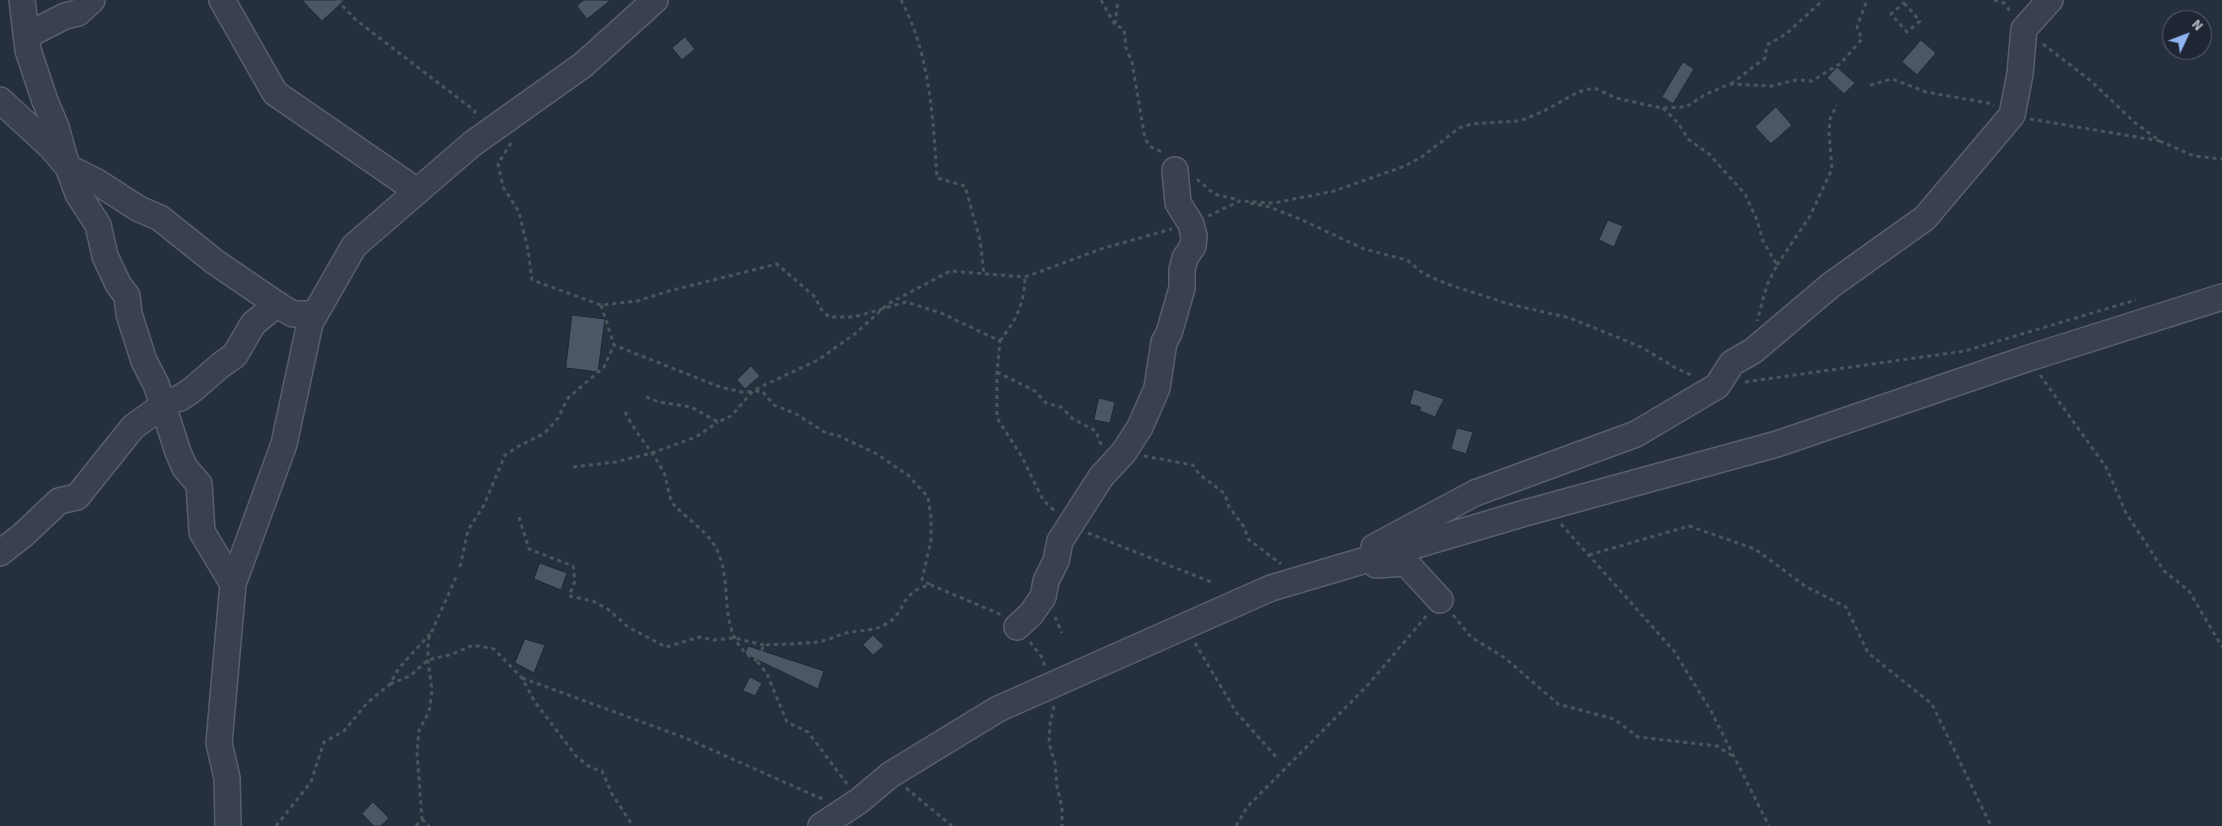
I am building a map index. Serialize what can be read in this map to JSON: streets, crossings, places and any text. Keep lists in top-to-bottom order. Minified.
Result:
{"north":"top right"}
